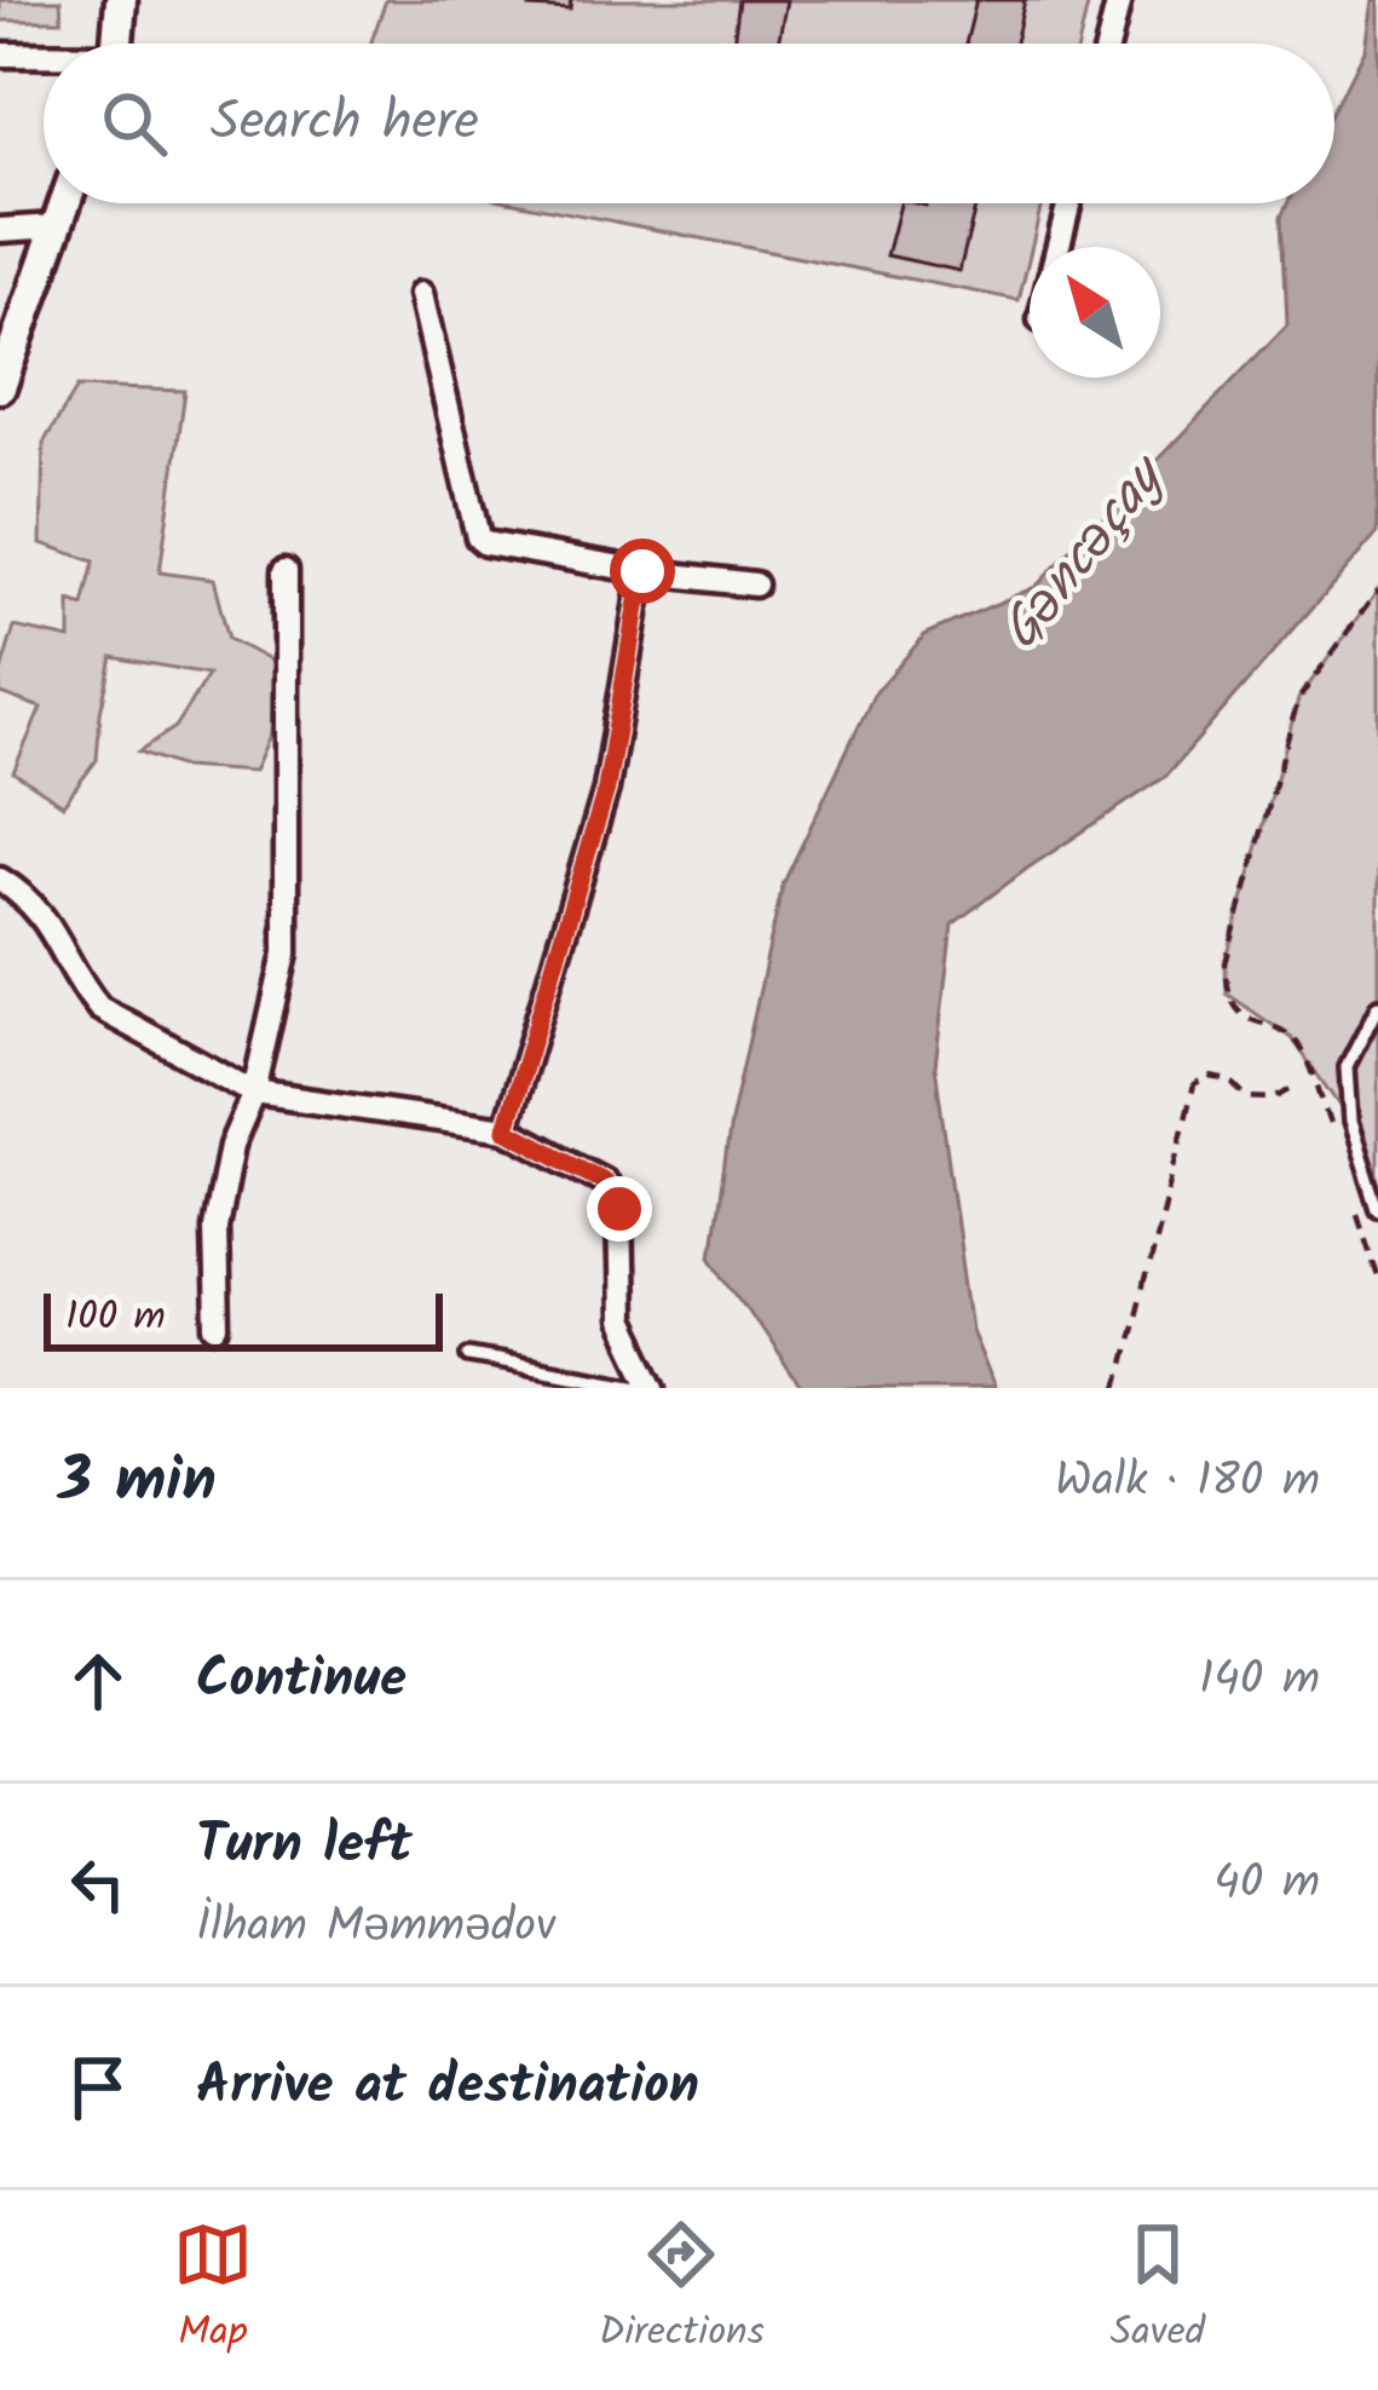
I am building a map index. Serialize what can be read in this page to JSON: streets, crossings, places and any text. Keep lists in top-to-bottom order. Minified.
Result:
{"water":["Gəncəçay"],"scale_bar":"100 m","north":"top left","page":{"search":"Search here","scale":"100 m","heading":["3 min","Walk · 180 m"],"list":[["Continue","140 m"],["Turn left","İlham Məmmədov","40 m"],"Arrive at destination"],"nav":["Map","Directions","Saved"]}}
